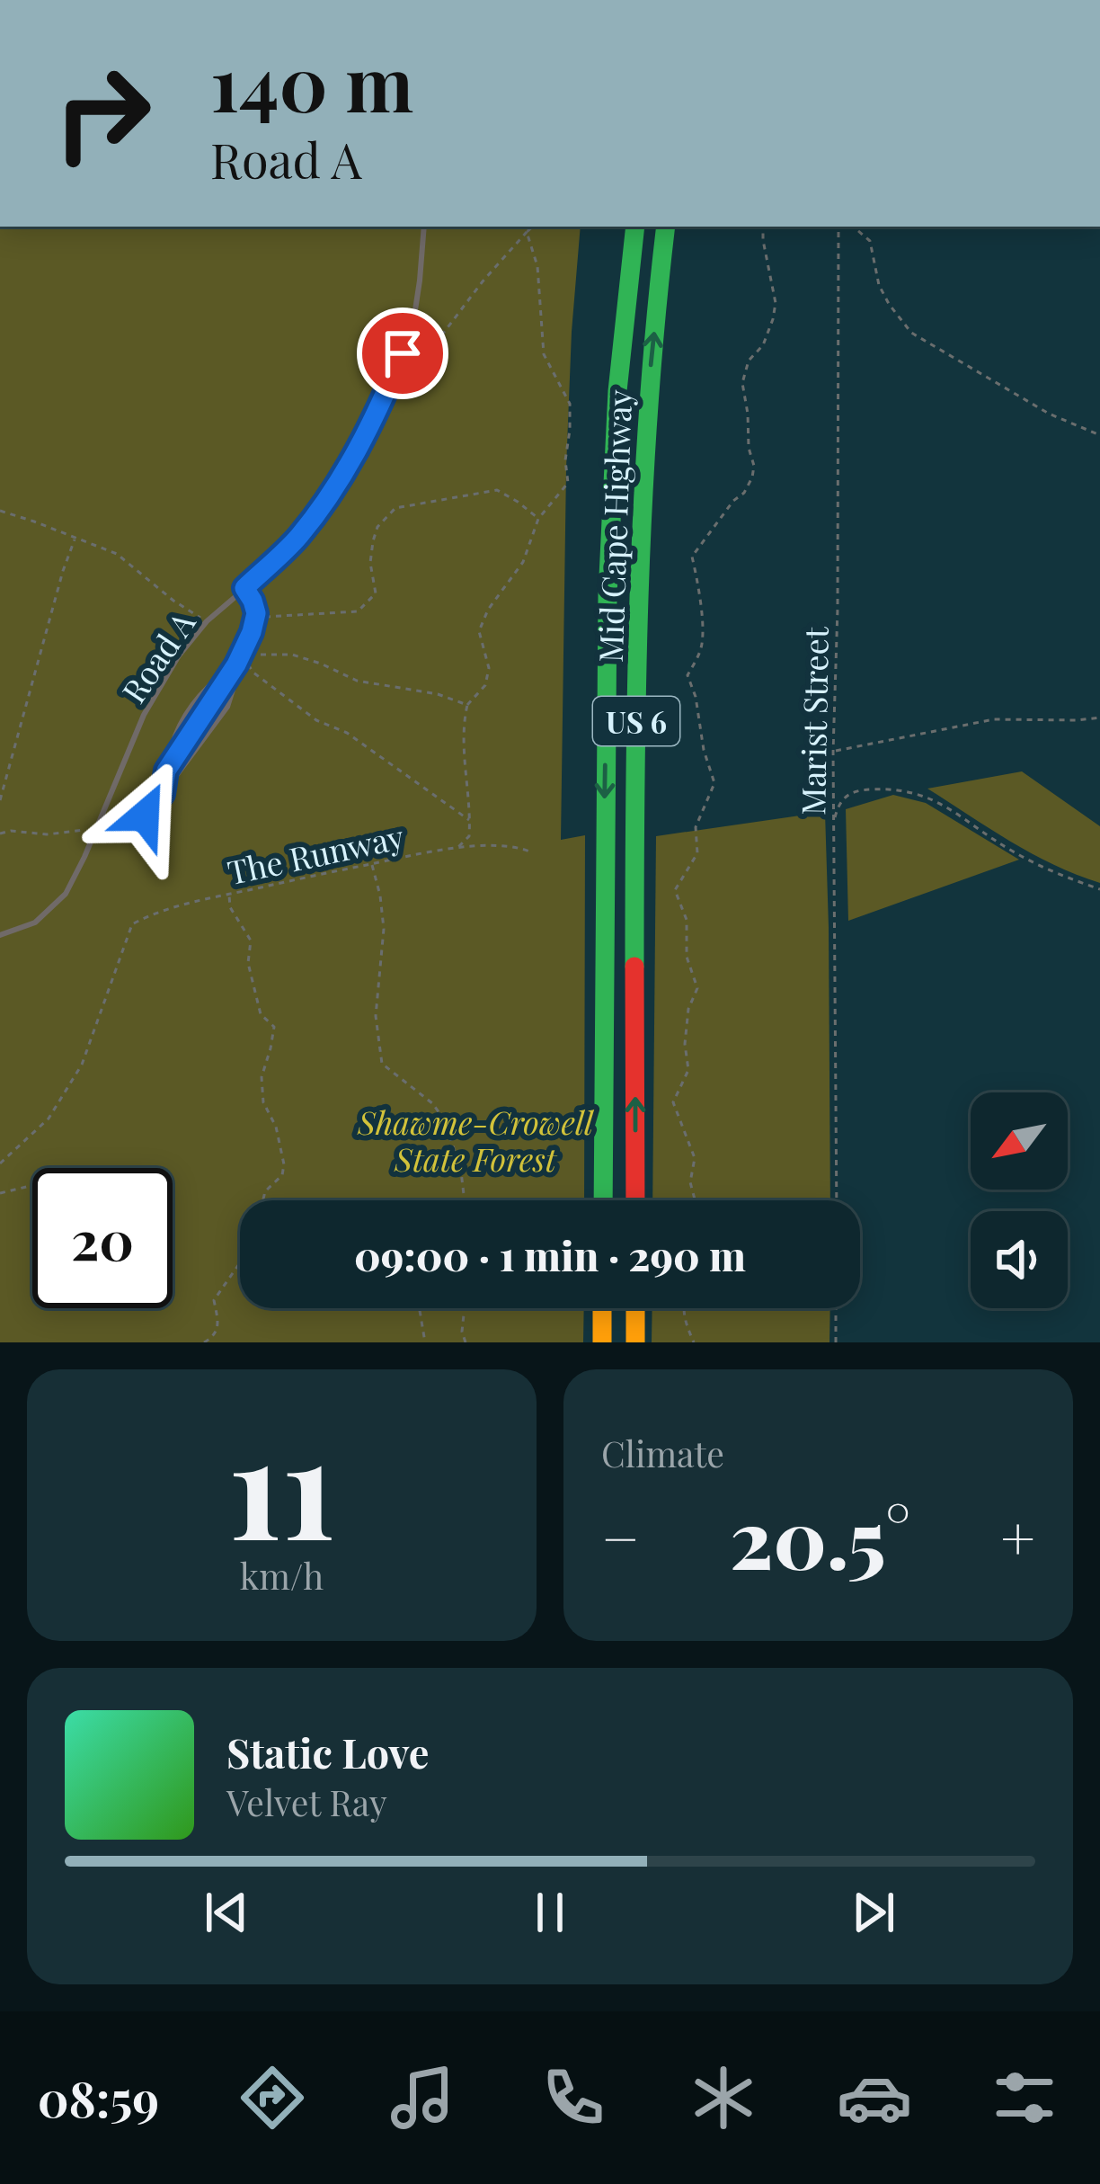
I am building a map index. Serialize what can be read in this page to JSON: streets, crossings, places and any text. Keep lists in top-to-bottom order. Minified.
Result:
{"streets":{"highway":["Mid Cape Highway","US 6"],"lane":["Road A"],"path":["Marist Street","The Runway"]},"parks":["Shawme-Crowell State Forest"],"north":"bottom left","page":{"turn":["140 m","Road A"],"limit":"20","trip":"09:00 · 1 min · 290 m","tile":[["11","km/h"],"Climate"],"heat":["−","20.5°","+"],"song":["Static Love","Velvet Ray"],"tabs":"08:59"}}
